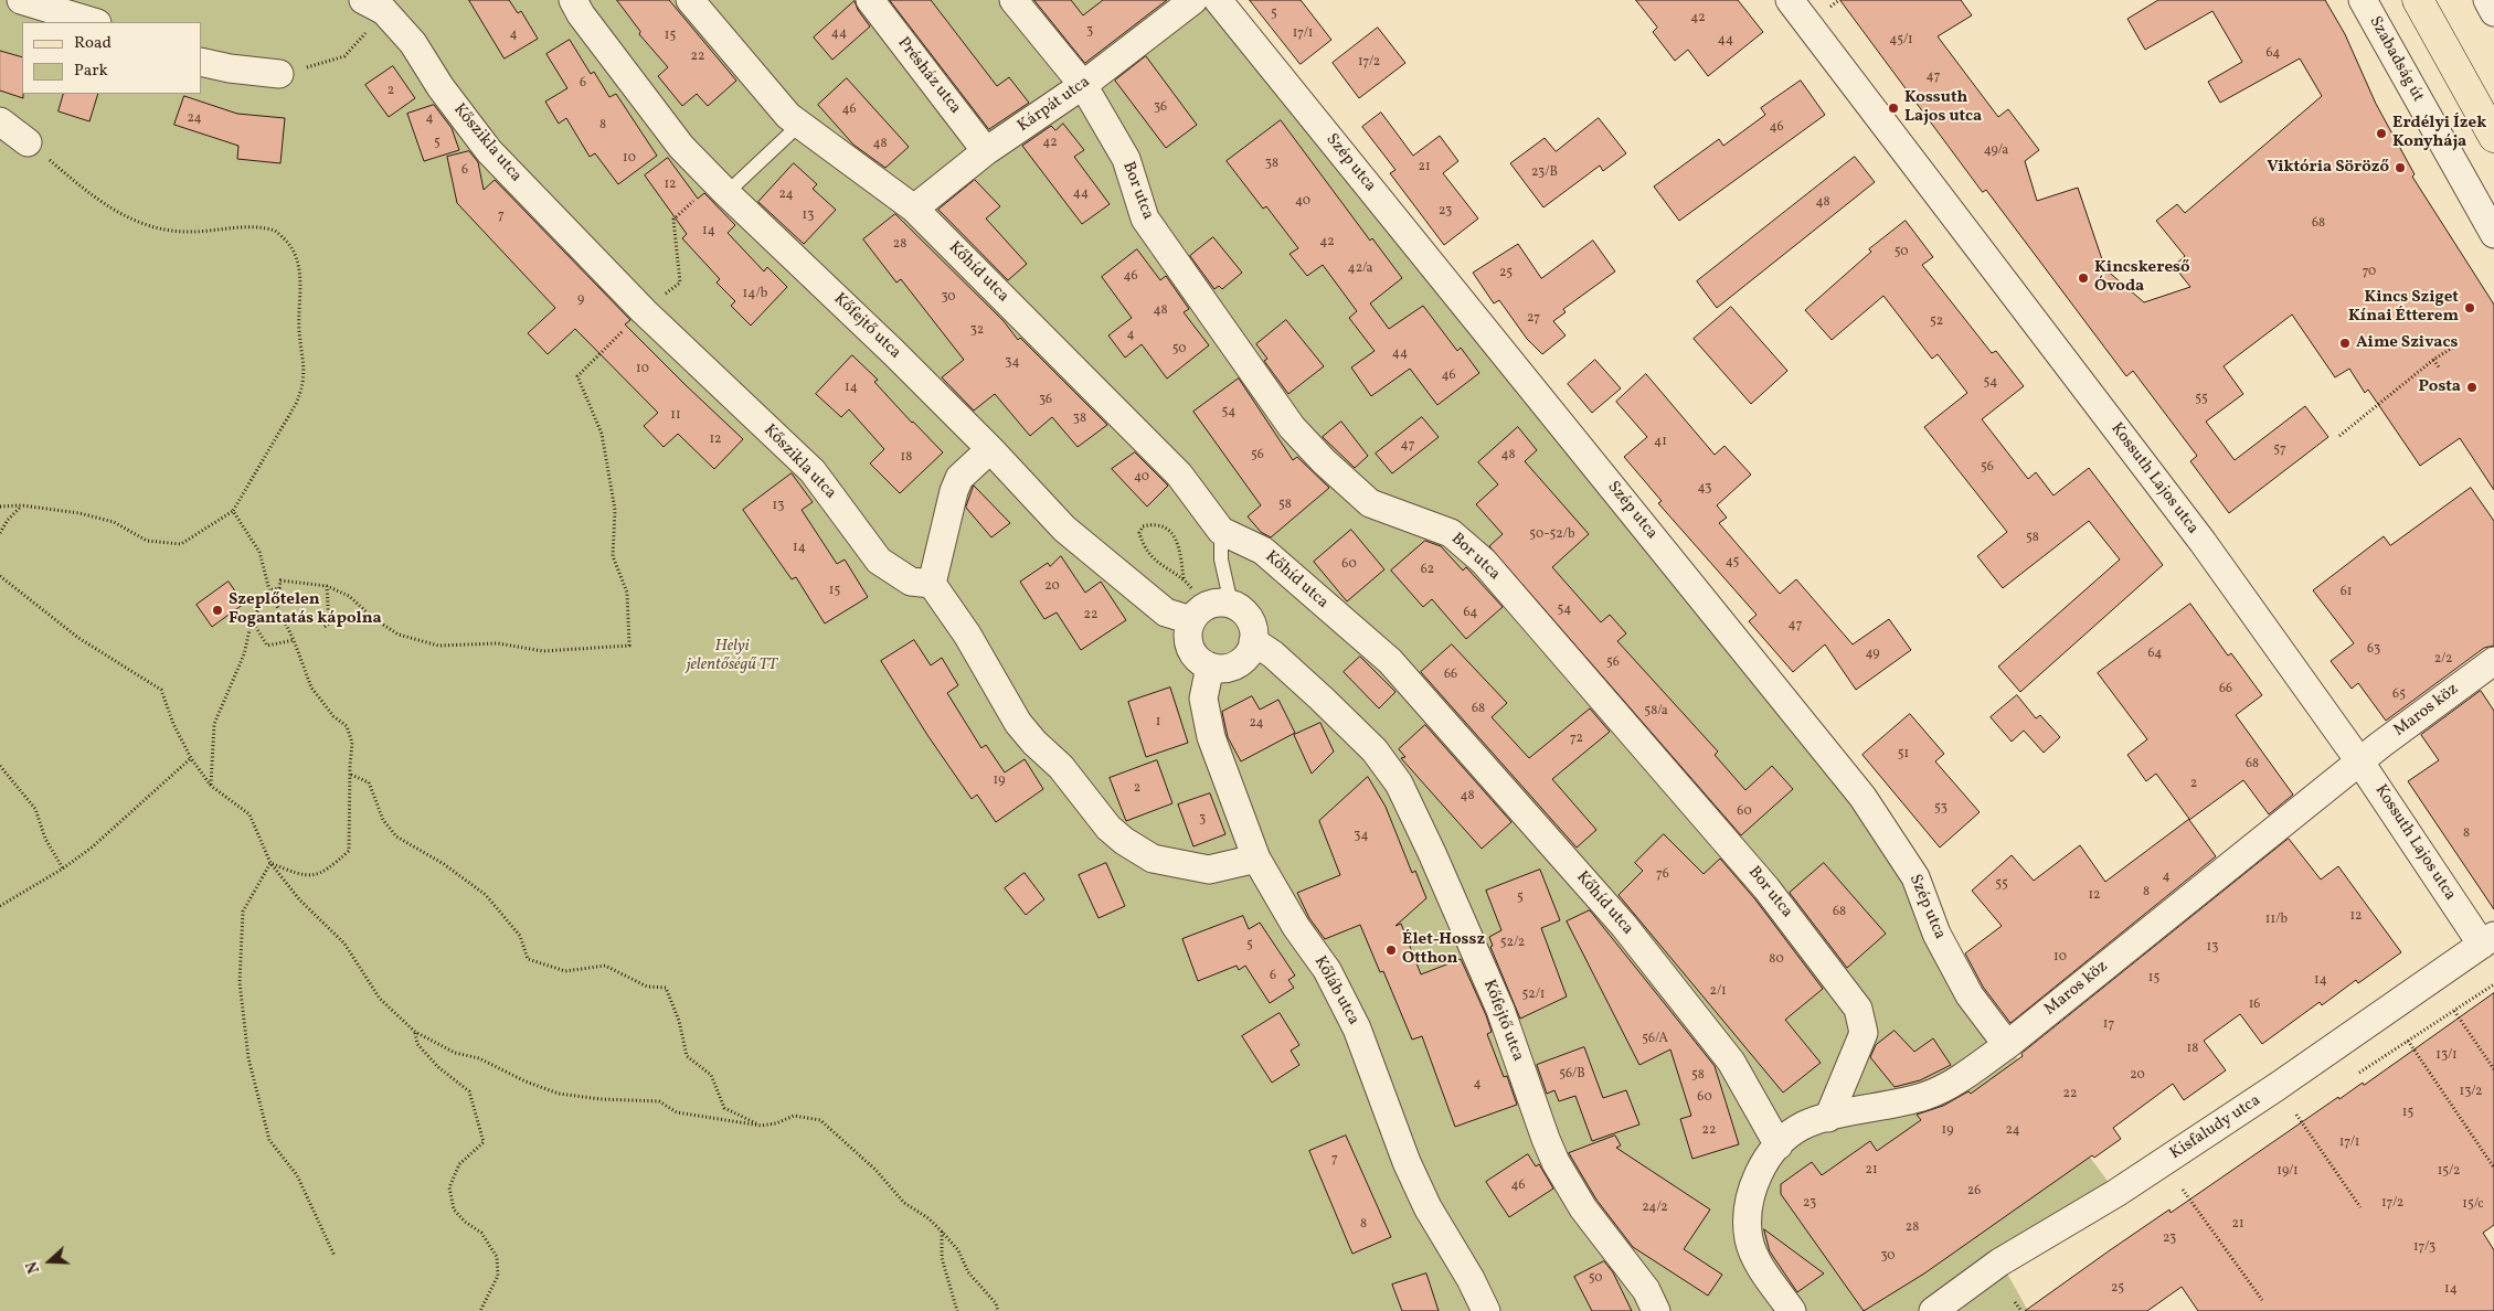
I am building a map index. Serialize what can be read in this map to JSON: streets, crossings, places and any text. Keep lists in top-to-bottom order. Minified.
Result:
{"streets":{"street":["Szabadság út","Présház utca","Kárpát utca","Kőszikla utca","Szép utca","Bor utca","Kőhíd utca","Kőfejtő utca","Kossuth Lajos utca","Maros köz","Kőláb utca","Kisfaludy utca"]},"crossings":[["Présház utca","Kárpát utca"],["Kárpát utca","Bor utca"],["Kárpát utca","Kőhíd utca"],["Szép utca","Maros köz"],["Bor utca","Maros köz"],["Kőhíd utca","Maros köz"],["Kőfejtő utca","Kőláb utca"],["Kossuth Lajos utca","Maros köz"],["Kossuth Lajos utca","Kisfaludy utca"]],"parks":["Helyi jelentőségű TT"],"places":["Kossuth Lajos utca","Erdélyi Ízek Konyhája","Viktória Söröző","Kincskereső Óvoda","Kincs Sziget Kínai Étterem","Aime Szivacs","Posta","Szeplőtelen Fogantatás kápolna","Élet-Hossz Otthon"],"house_numbers":["5","42","3","44","17/1","4","15","44","45/1","64","22","17/2","47","6","2","36","46","24","4","8","46","5","42","48","49/a","10","38","21","6","23/B","12","44","24","40","48","23","7","13","68","14","42","28","50","42/a","70","25","46","14/b","30","9","48","27","52","32","4","50","44","34","10","46","54","14","55","36","54","11","38","12","41","47","57","56","48","18","56","40","43","58","13","50-52/b","58","14","45","60","62","20","15","61","54","64","22","47","63","49","64","2/2","56","66","66","65","68","58/a","1","24","72","51","68","19","2","2","48","53","60","3","8","34","76","4","55","8","12","5","68","12","11/b","52/2","5","13","10","80","6","15","14","2/1","52/1","16","17","56/A","18","13/1","56/B","58","20","4","13/2","22","60","15","22","19","24","17/1","7","21","19/1","15/2","46","26","23","17/2","15/c","24/2","8","21","28","23","17/3","30","50","25","14"],"legend":["Road","Park"],"north":"left"}
